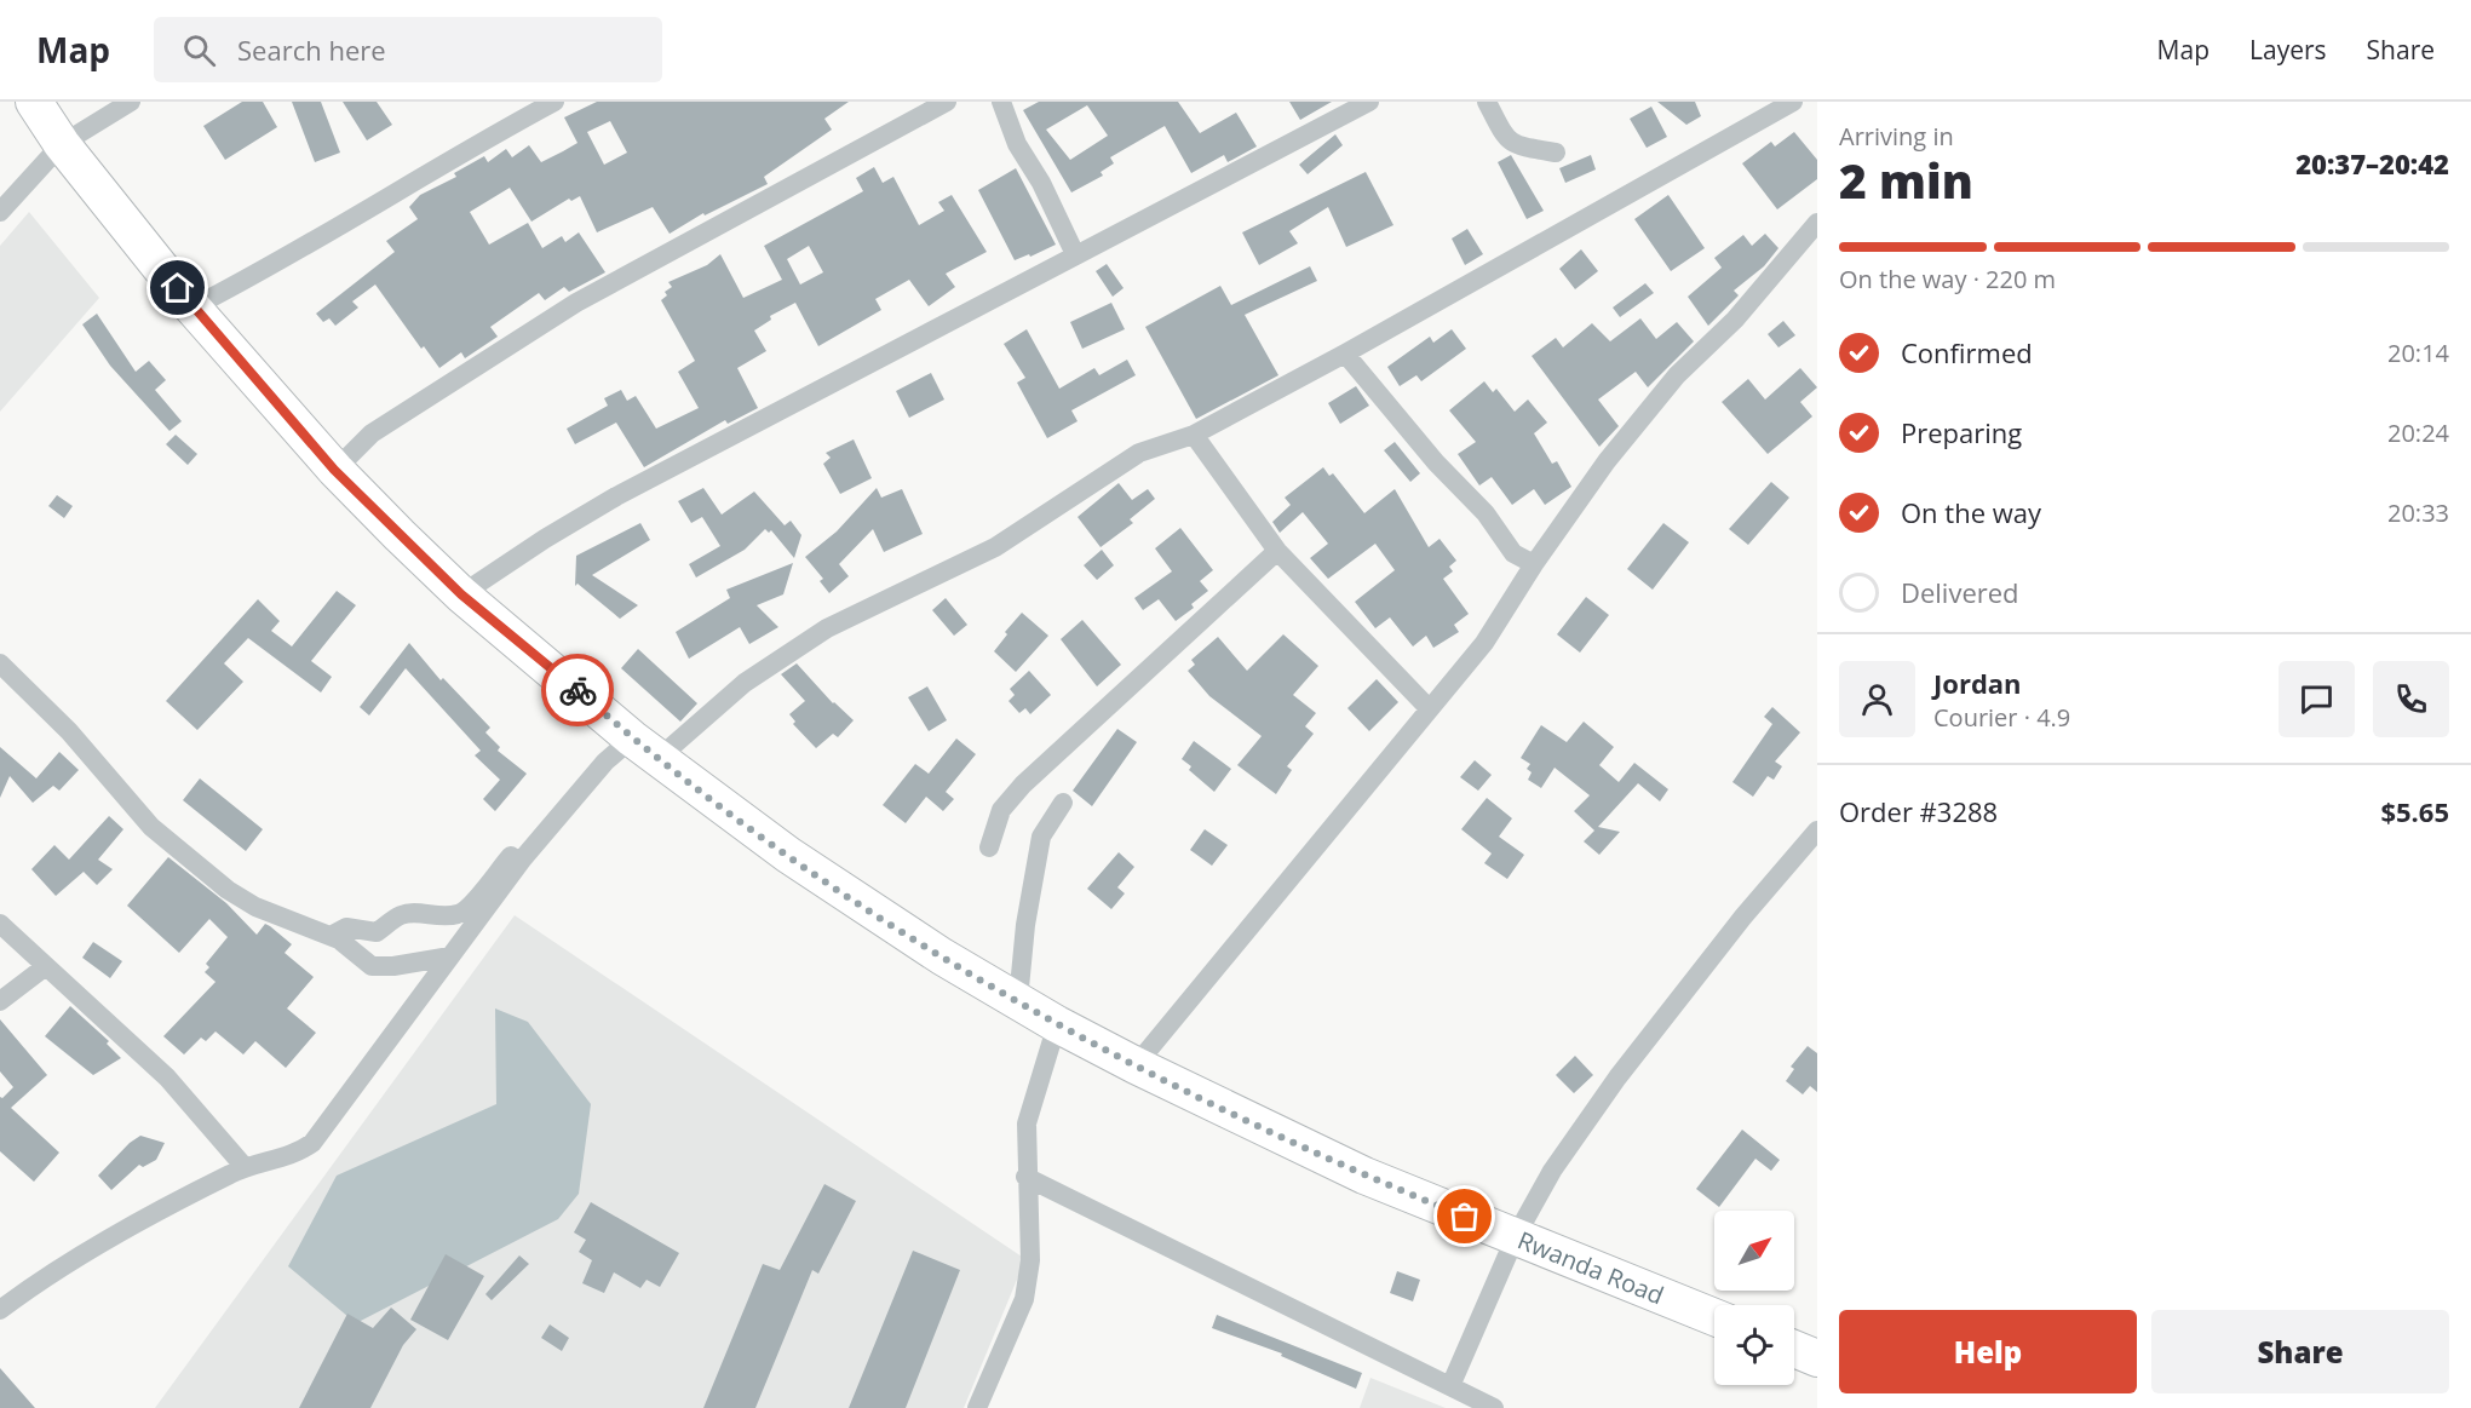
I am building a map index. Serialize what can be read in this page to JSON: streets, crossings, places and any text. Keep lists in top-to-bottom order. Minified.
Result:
{"streets":{"highway":["Rwanda Road"]},"north":"top right","page":{"header":"Map","search":"Search here","nav":["Map","Layers","Share"],"heading":["2 min","Arriving in","20:37–20:42"],"panel":["Jordan","Courier · 4.9","Order #3288","$5.65"],"bar":"On the way · 220 m","list":[["Confirmed","20:14"],["Preparing","20:24"],["On the way","20:33"],"Delivered"],"buttons":["Help","Share"]}}
